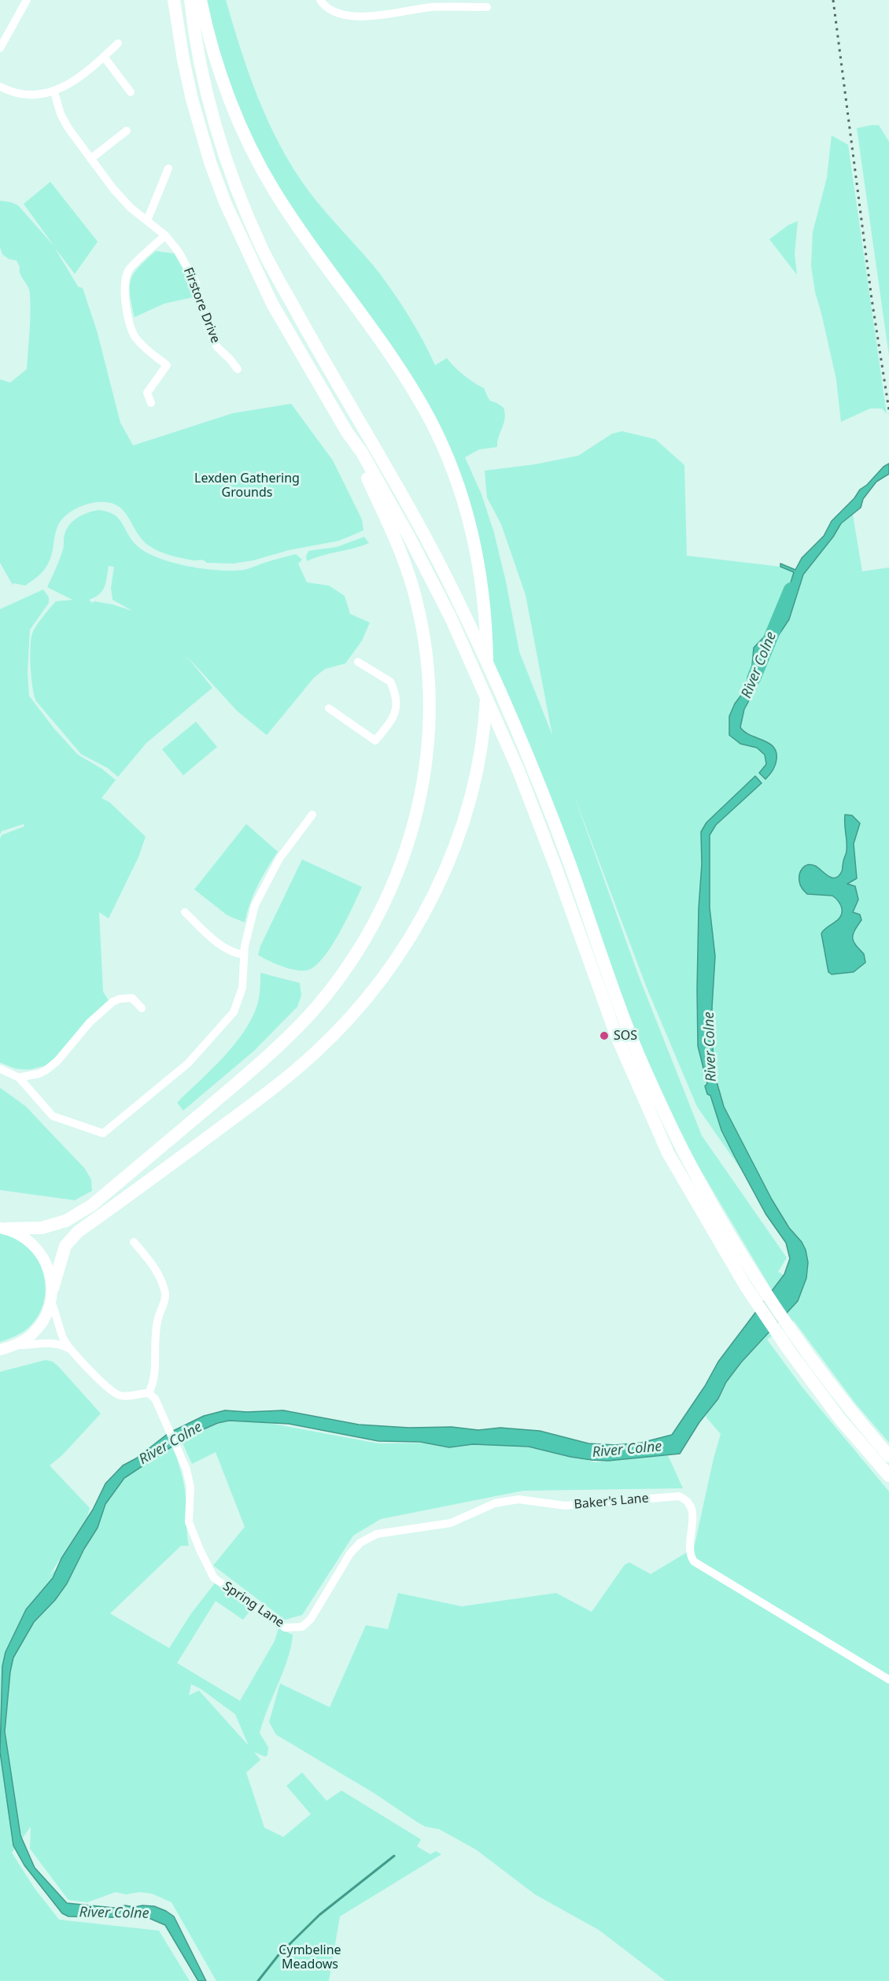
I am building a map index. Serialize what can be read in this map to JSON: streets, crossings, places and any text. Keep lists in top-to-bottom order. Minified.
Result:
{"streets":{"street":["Firstore Drive","Baker's Lane","Spring Lane"]},"crossings":[["Baker's Lane","Spring Lane"]],"water":["River Colne"],"parks":["Lexden Gathering Grounds","Cymbeline Meadows"],"places":["SOS"]}
